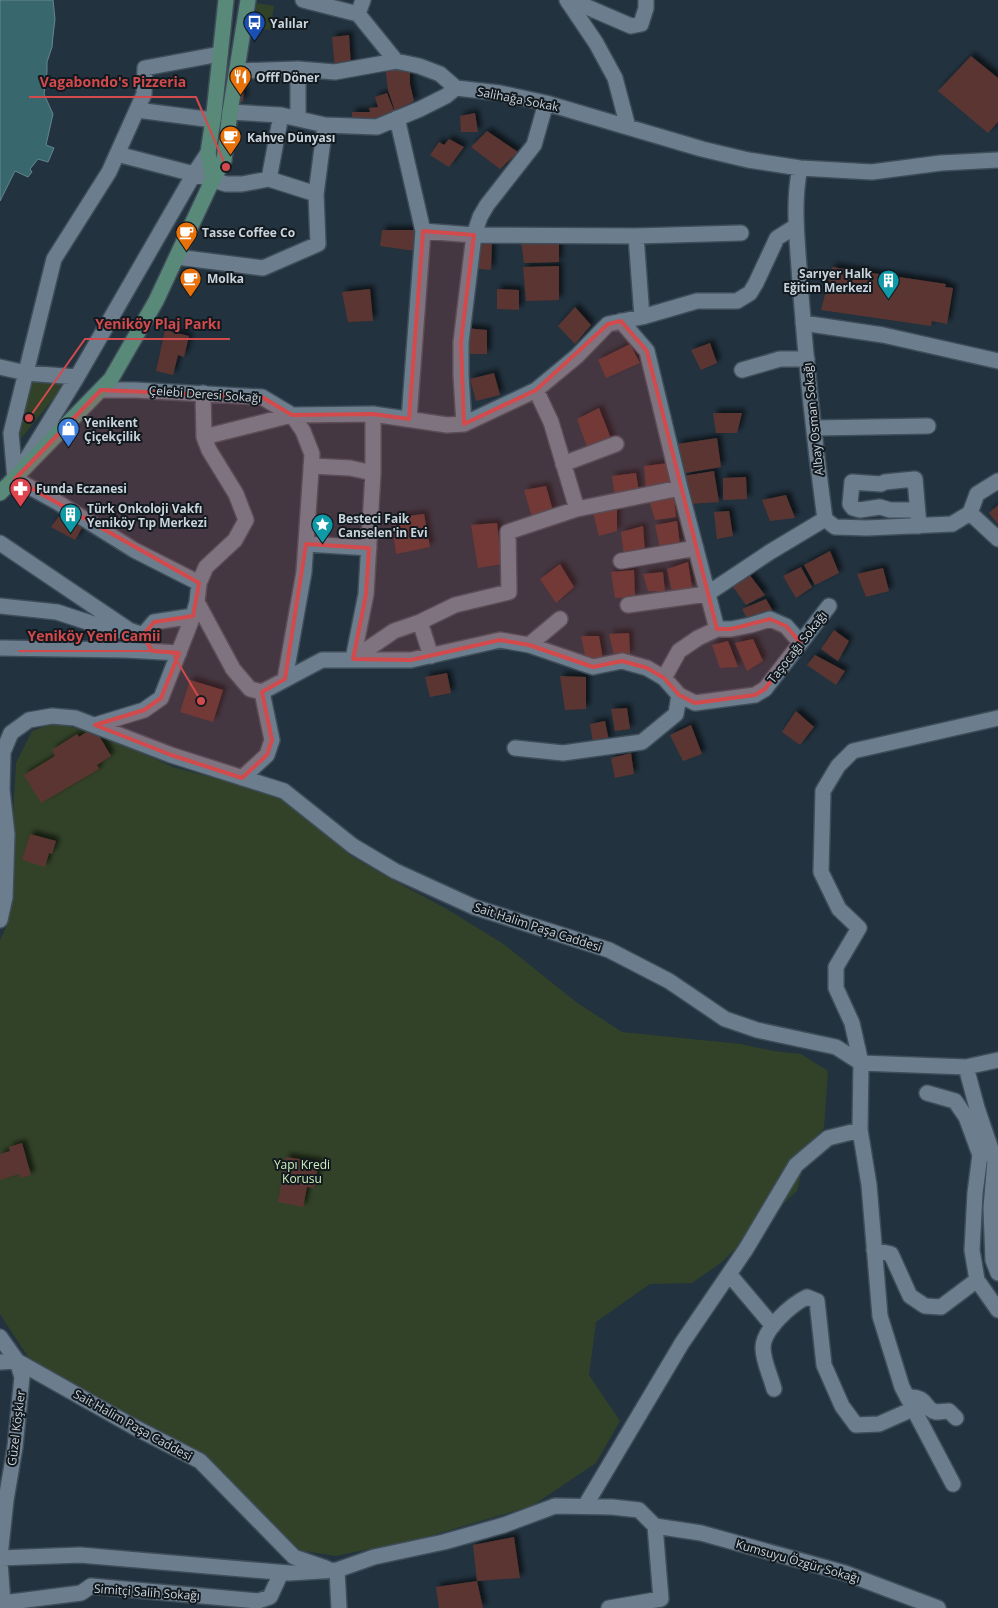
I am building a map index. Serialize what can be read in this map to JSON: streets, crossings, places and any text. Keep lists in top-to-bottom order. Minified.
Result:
{"streets":{"street":["Salihağa Sokak","Çelebi Deresi Sokağı","Albay Osman Sokağı","Taşocağı Sokağı","Sait Halim Paşa Caddesi","Güzel Köşkler","Kumsuyu Özgür Sokağı","Simitçi Salih Sokağı"]},"crossings":[["Salihağa Sokak","Albay Osman Sokağı"],["Sait Halim Paşa Caddesi","Güzel Köşkler"]],"parks":["Yapı Kredi Korusu"],"places":{"bus stop":["Yalılar"],"restaurant":["Offf Döner"],"cafe":["Kahve Dünyası","Tasse Coffee Co","Molka"],"other":["Vagabondo's Pizzeria","Yeniköy Plaj Parkı","Yeniköy Yeni Camii"],"building":["Sarıyer Halk Eğitim Merkezi","Türk Onkoloji Vakfı Yeniköy Tıp Merkezi"],"shop":["Yenikent Çiçekçilik"],"pharmacy":["Funda Eczanesi"],"place":["Besteci Faik Canselen'in Evi"]}}
